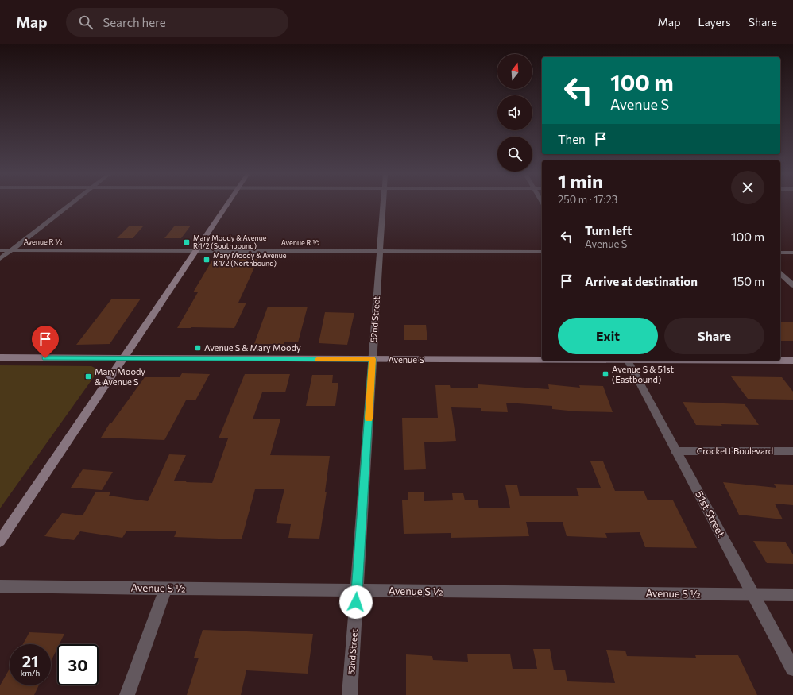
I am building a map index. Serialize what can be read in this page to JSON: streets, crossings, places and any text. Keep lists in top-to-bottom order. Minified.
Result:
{"streets":{"main road":["Avenue S"],"street":["Avenue R ½","52nd Street","Crockett Boulevard","51st Street","Avenue S ½"]},"crossings":[["Avenue R ½","52nd Street"],["52nd Street","Avenue S"],["52nd Street","Avenue S ½"],["Crockett Boulevard","51st Street"],["51st Street","Avenue S ½"]],"places":{"transit":["Mary Moody & Avenue R 1/2 (Southbound)","Mary Moody & Avenue R 1/2 (Northbound)","Avenue S & Mary Moody","Avenue S & 51st (Eastbound)","Mary Moody & Avenue S"]},"north":"top","page":{"header":"Map","search":"Search here","nav":["Map","Layers","Share"],"turn":["100 m","Avenue S"],"then":"Then","heading":["1 min","250 m · 17:23"],"list":[{"name":"Turn left","note":"Avenue S","value":"100 m"},{"name":"Arrive at destination","value":"150 m"}],"buttons":["Exit","Share"],"speed":"21 km/h","limit":"30"}}
